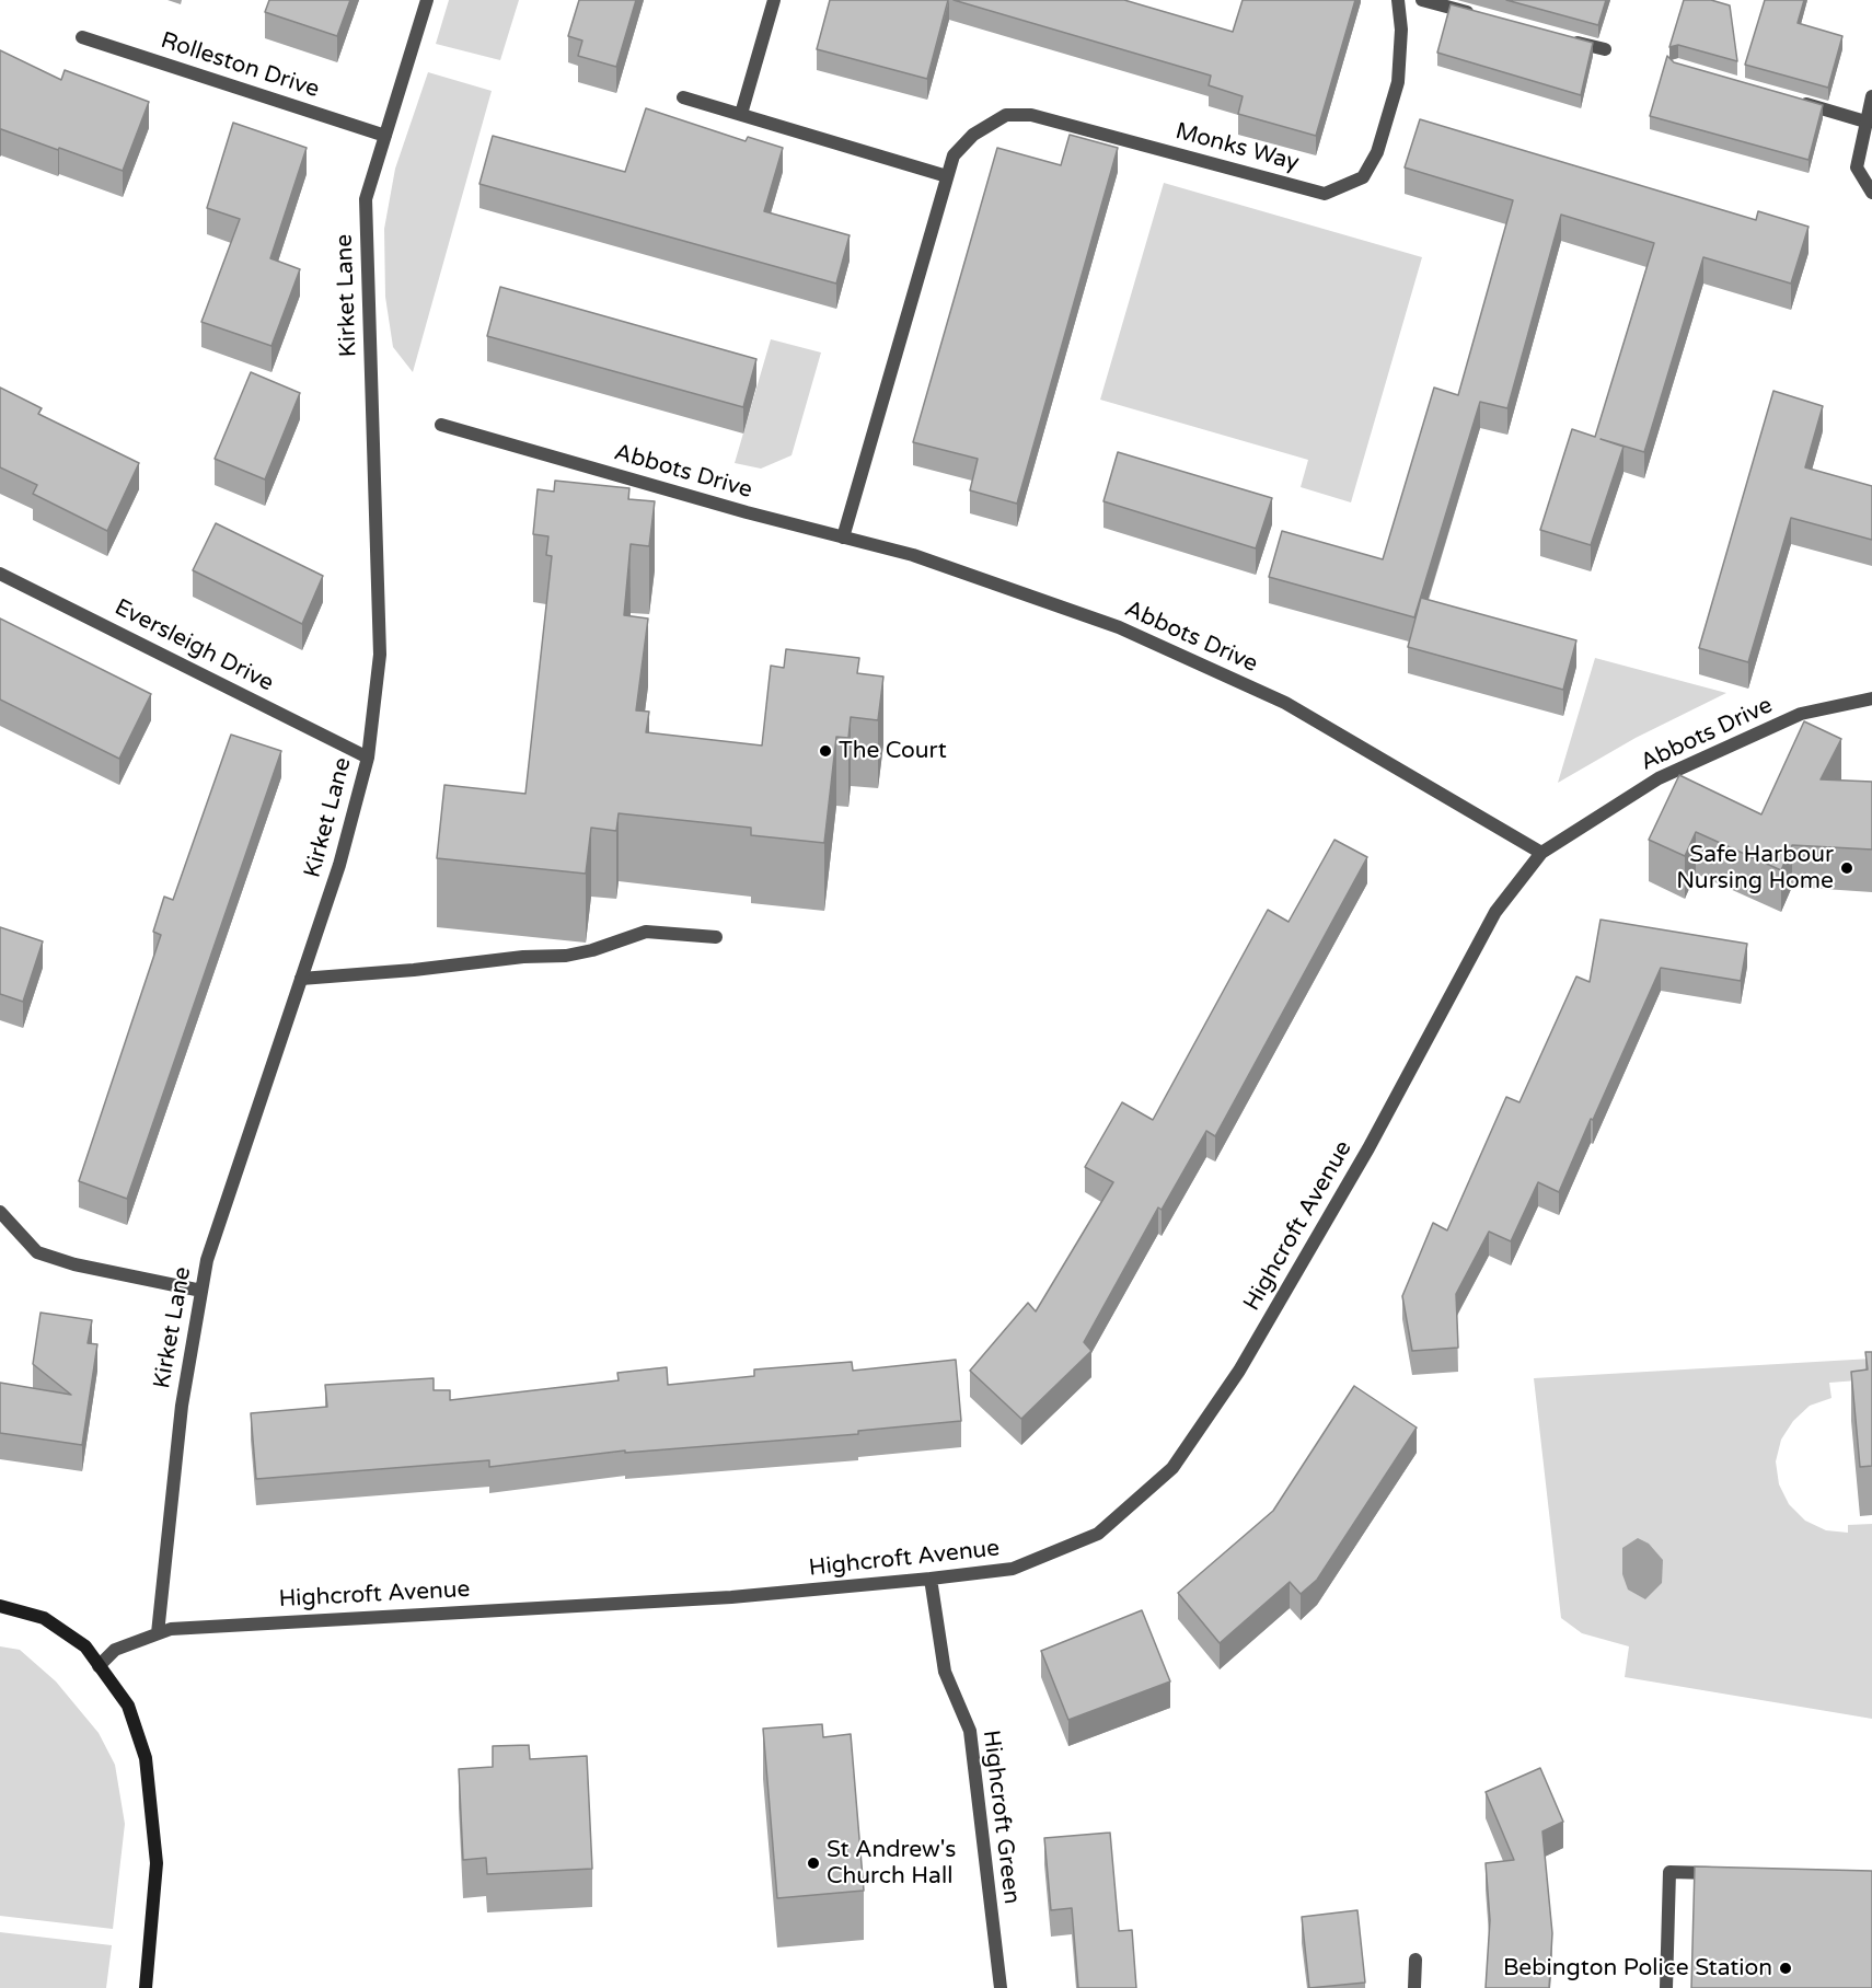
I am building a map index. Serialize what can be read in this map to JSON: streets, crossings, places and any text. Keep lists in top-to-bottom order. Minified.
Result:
{"streets":{"street":["Rolleston Drive","Monks Way","Kirket Lane","Abbots Drive","Eversleigh Drive","Highcroft Avenue","Highcroft Green"]},"crossings":[["Rolleston Drive","Kirket Lane"],["Monks Way","Abbots Drive"],["Kirket Lane","Eversleigh Drive"],["Kirket Lane","Highcroft Avenue"],["Abbots Drive","Highcroft Avenue"],["Highcroft Avenue","Highcroft Green"]],"places":["The Court","Safe Harbour Nursing Home","St Andrew's Church Hall","Bebington Police Station"]}
